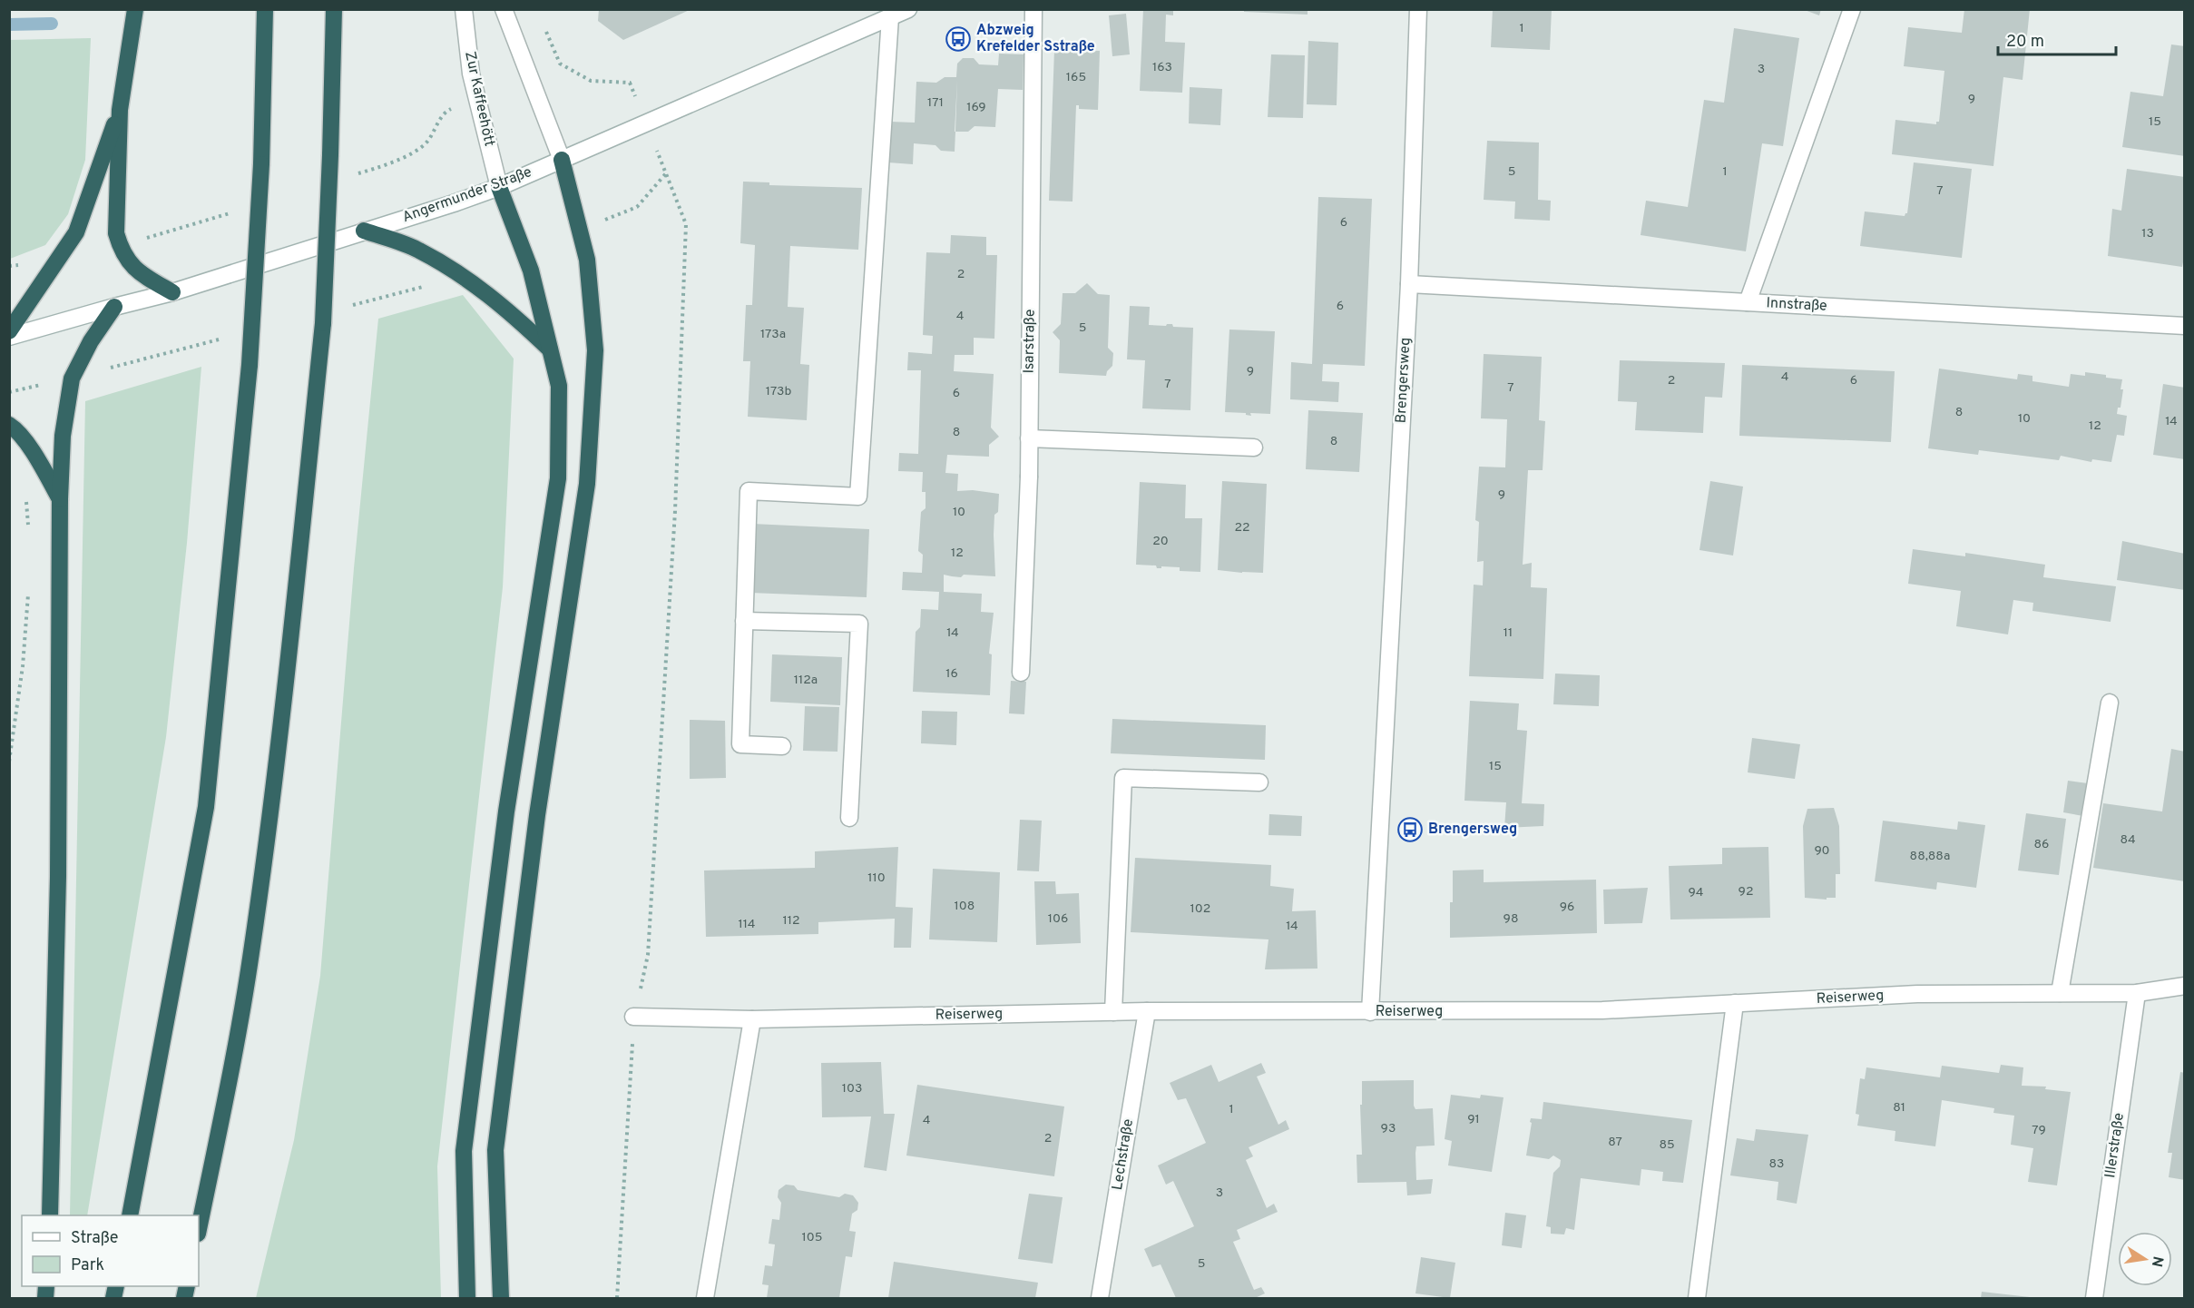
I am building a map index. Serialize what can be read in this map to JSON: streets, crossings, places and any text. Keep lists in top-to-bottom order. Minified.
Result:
{"streets":{"street":["Zur Kaffeehött","Angermunder Straße","Innstraße","Isarstraße","Brengersweg","Reiserweg","Illerstraße","Lechstraße"]},"crossings":[["Zur Kaffeehött","Angermunder Straße"],["Innstraße","Brengersweg"],["Brengersweg","Reiserweg"],["Reiserweg","Illerstraße"],["Reiserweg","Lechstraße"]],"places":{"bus stop":["Abzweig Krefelder Sstraße","Brengersweg"]},"house_numbers":["1","163","3","165","9","171","169","15","5","1","7","6","13","2","6","4","5","173a","9","4","2","6","7","7","173b","6","8","10","14","12","8","8","9","10","22","20","12","14","11","16","112a","15","84","86","90","88,88a","110","92","94","108","96","102","106","98","112","114","14","103","81","1","91","4","93","79","2","87","85","83","3","105","5"],"legend":["Straße","Park"],"scale_bar":"20 m","north":"right"}
